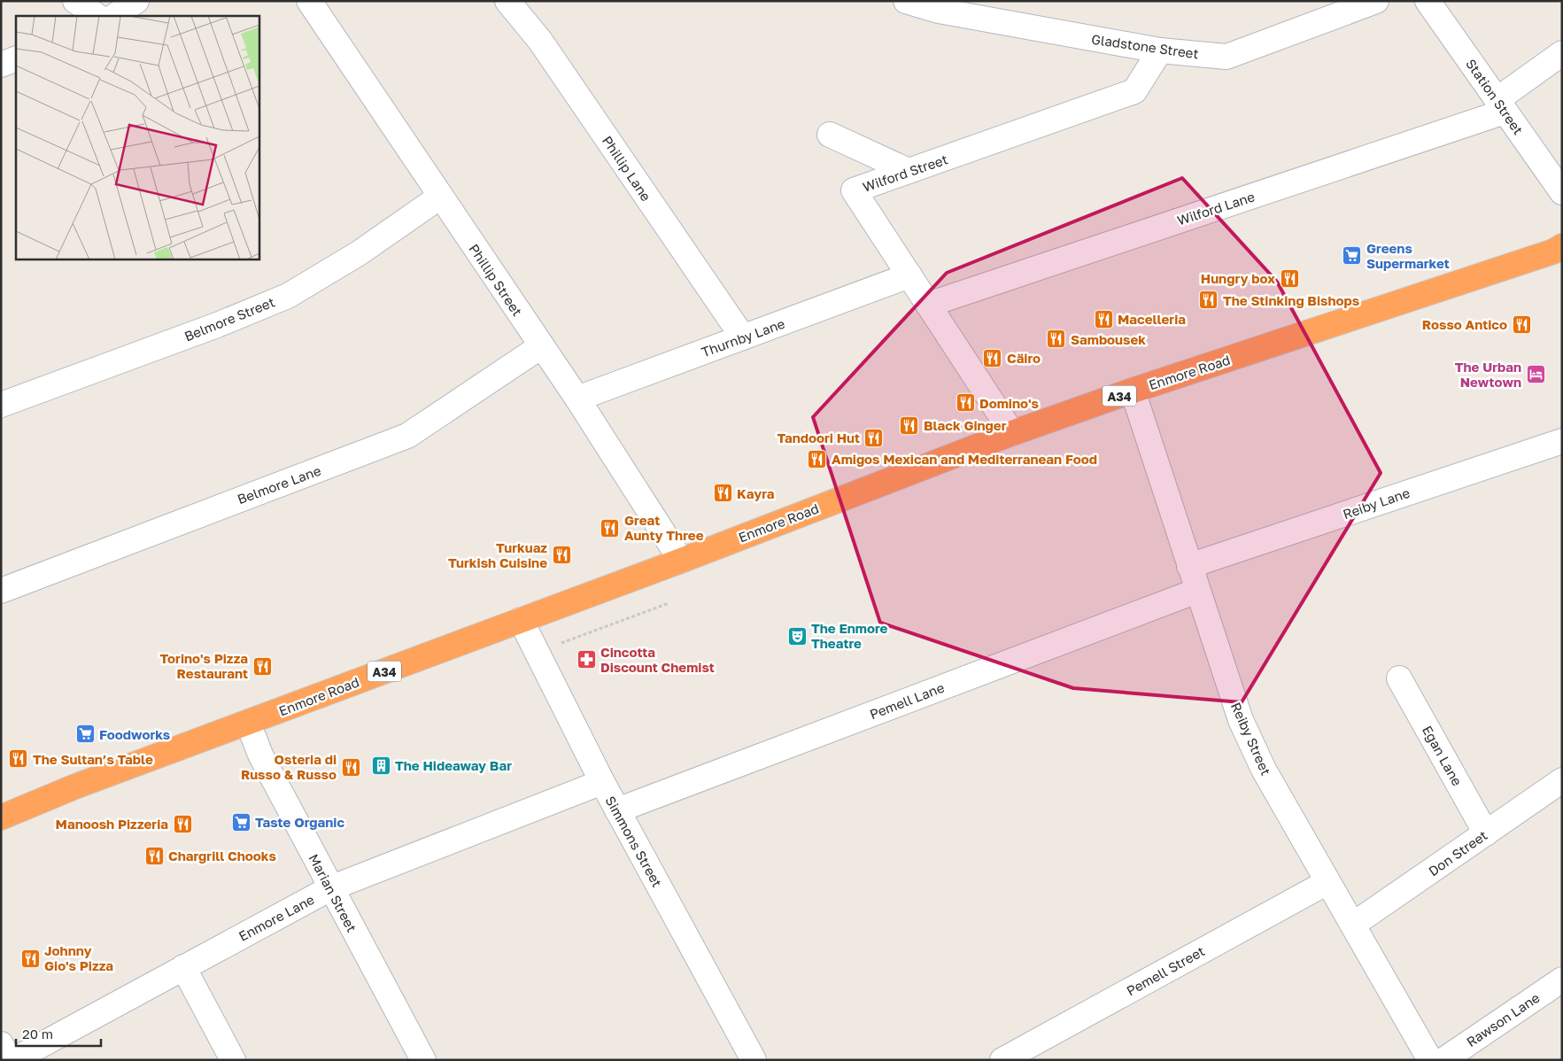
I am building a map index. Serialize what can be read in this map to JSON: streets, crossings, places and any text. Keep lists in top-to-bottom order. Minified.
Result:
{"streets":{"highway":["Enmore Road","A34"],"street":["Gladstone Street","Station Street","Phillip Lane","Wilford Street","Wilford Lane","Phillip Street","Belmore Street","Thurnby Lane","Belmore Lane","Reiby Lane","Pemell Lane","Reiby Street","Egan Lane","Simmons Street","Don Street","Marian Street","Enmore Lane","Pemell Street","Rawson Lane"]},"crossings":[["Gladstone Street","Wilford Street"],["Station Street","Wilford Lane"],["Phillip Lane","Thurnby Lane"],["Wilford Street","Wilford Lane"],["Wilford Street","Thurnby Lane"],["Wilford Street","Enmore Road"],["Phillip Street","Belmore Street"],["Phillip Street","Thurnby Lane"],["Phillip Street","Enmore Road"],["Phillip Street","Belmore Lane"],["Enmore Road","Reiby Street"],["Enmore Road","Simmons Street"],["Enmore Road","Marian Street"],["Reiby Lane","Reiby Street"],["Pemell Lane","Reiby Street"],["Pemell Lane","Simmons Street"],["Reiby Street","Don Street"],["Reiby Street","Pemell Street"],["Egan Lane","Don Street"],["Simmons Street","Enmore Lane"],["Marian Street","Enmore Lane"]],"places":{"supermarket":["Greens Supermarket","Foodworks","Taste Organic"],"restaurant":["Hungry box","The Stinking Bishops","Macelleria","Rosso Antico","Sambousek","Cäiro","Domino's","Black Ginger","Tandoori Hut","Amigos Mexican and Mediterranean Food","Kayra","Great Aunty Three","Turkuaz Turkish Cuisine","Torino's Pizza Restaurant","The Sultan’s Table","Osteria di Russo & Russo","Manoosh Pizzeria","Chargrill Chooks","Johnny Gio's Pizza"],"hotel":["The Urban Newtown"],"theatre":["The Enmore Theatre"],"pharmacy":["Cincotta Discount Chemist"],"building":["The Hideaway Bar"]},"scale_bar":"20 m"}
